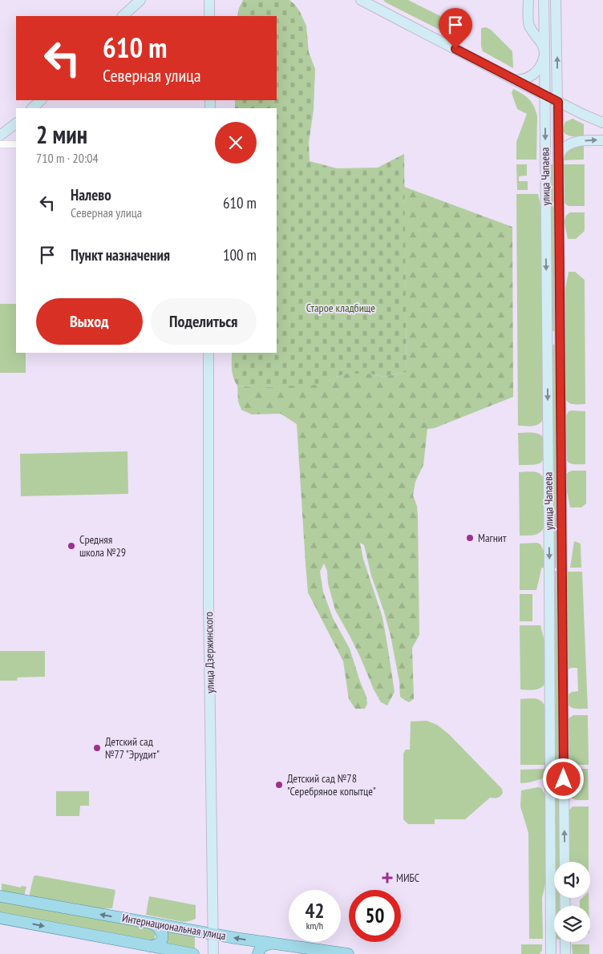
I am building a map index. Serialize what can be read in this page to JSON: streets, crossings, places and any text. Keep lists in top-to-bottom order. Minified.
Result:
{"streets":{"main road":["улица Чапаева","улица Дзержинского","Интернациональная улица"]},"crossings":[["улица Дзержинского","Интернациональная улица"]],"parks":["Старое кладбище"],"places":{"other":["Магнит","Средняя школа №29","Детский сад №77 \"Эрудит\"","Детский сад №78 \"Серебряное копытце\""],"health":["МИБС"]},"page":{"turn":["610 m","Северная улица"],"heading":["2 мин","710 m · 20:04"],"list":[{"name":"Налево","note":"Северная улица","value":"610 m"},{"name":"Пункт назначения","value":"100 m"}],"buttons":["Выход","Поделиться"],"speed":"42 km/h","limit":"50"}}
